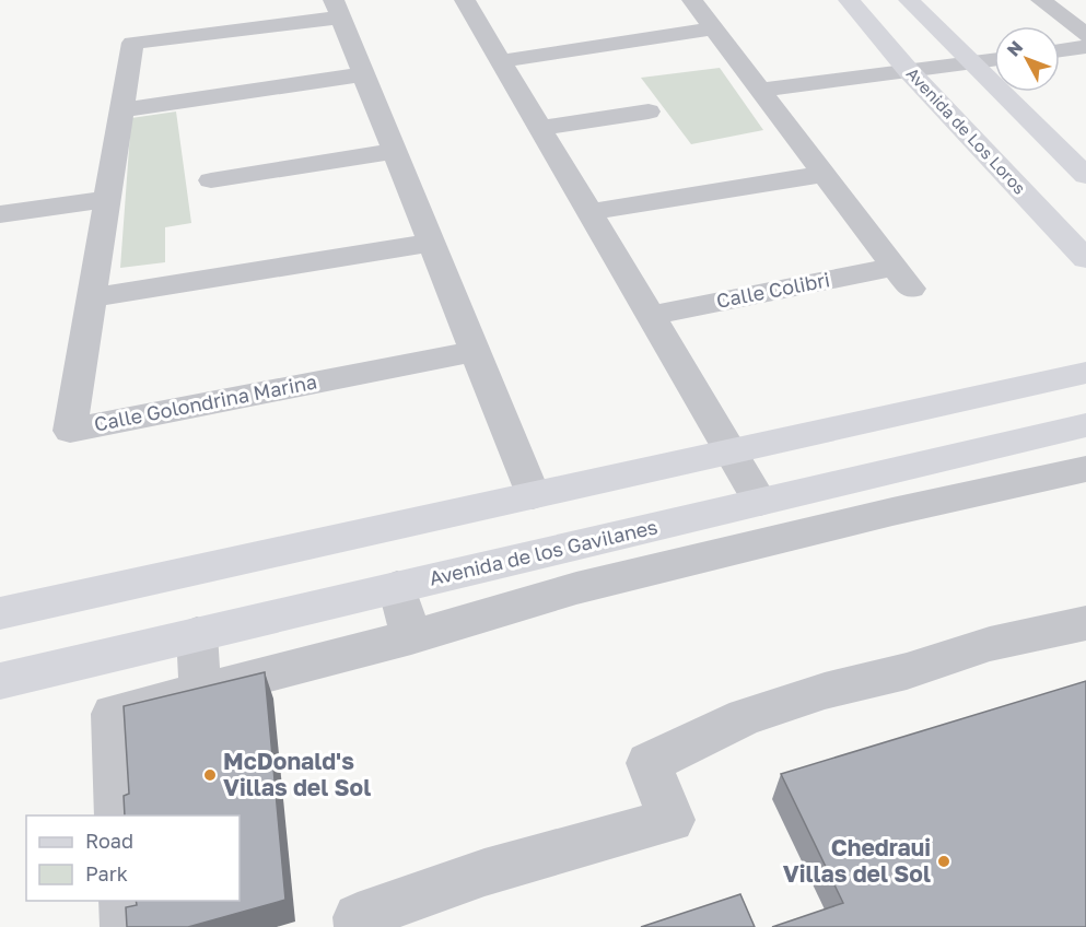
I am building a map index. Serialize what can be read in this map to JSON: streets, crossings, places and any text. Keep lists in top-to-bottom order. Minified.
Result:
{"streets":{"main road":["Avenida de Los Loros","Avenida de los Gavilanes"],"street":["Calle Colibri","Calle Golondrina Marina"]},"places":["McDonald's Villas del Sol","Chedraui Villas del Sol"],"legend":["Road","Park"],"north":"top left"}
